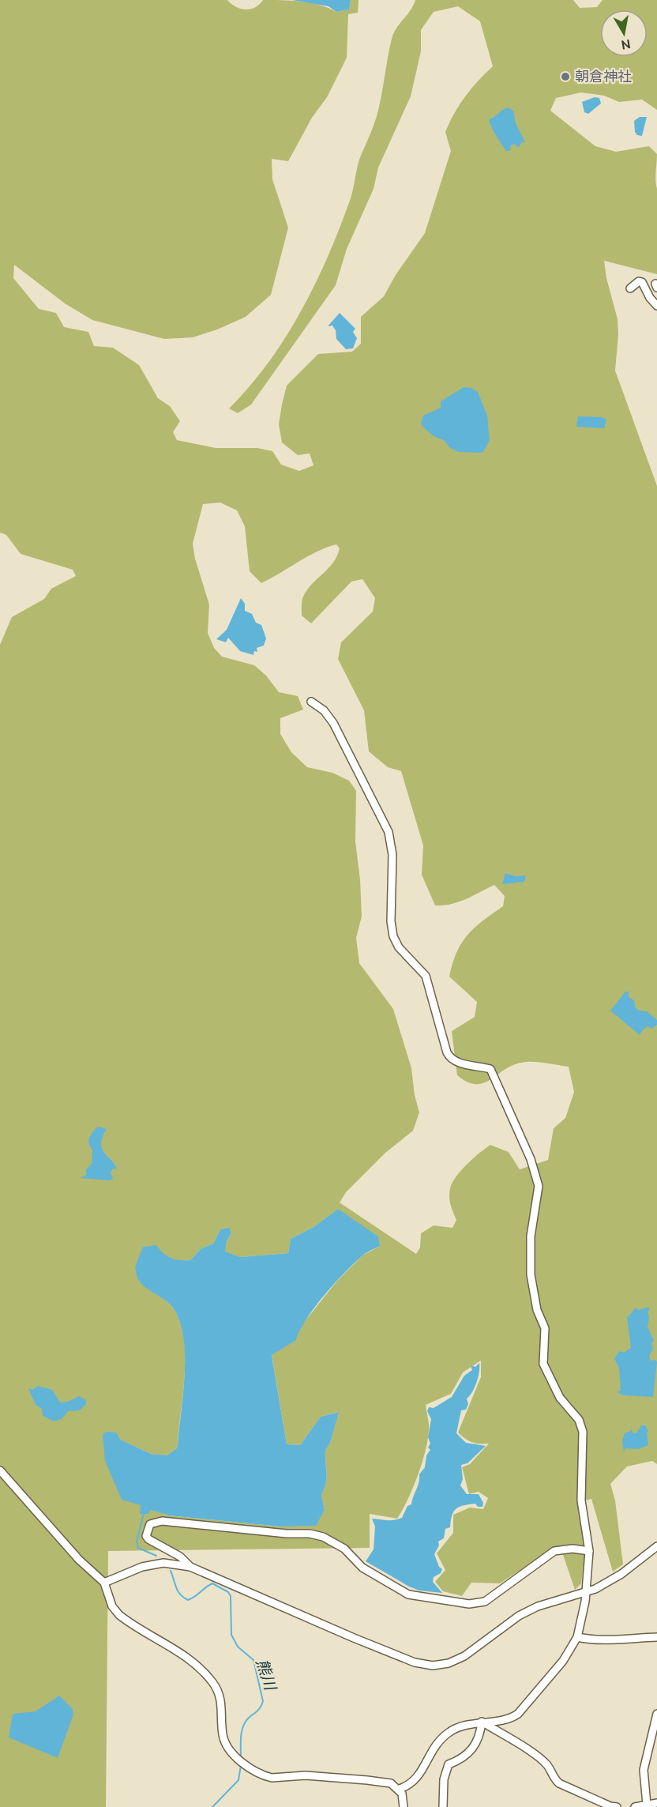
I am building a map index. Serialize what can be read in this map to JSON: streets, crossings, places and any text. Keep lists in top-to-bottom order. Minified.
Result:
{"water":["熊川"],"places":["朝倉神社"],"north":"bottom"}
